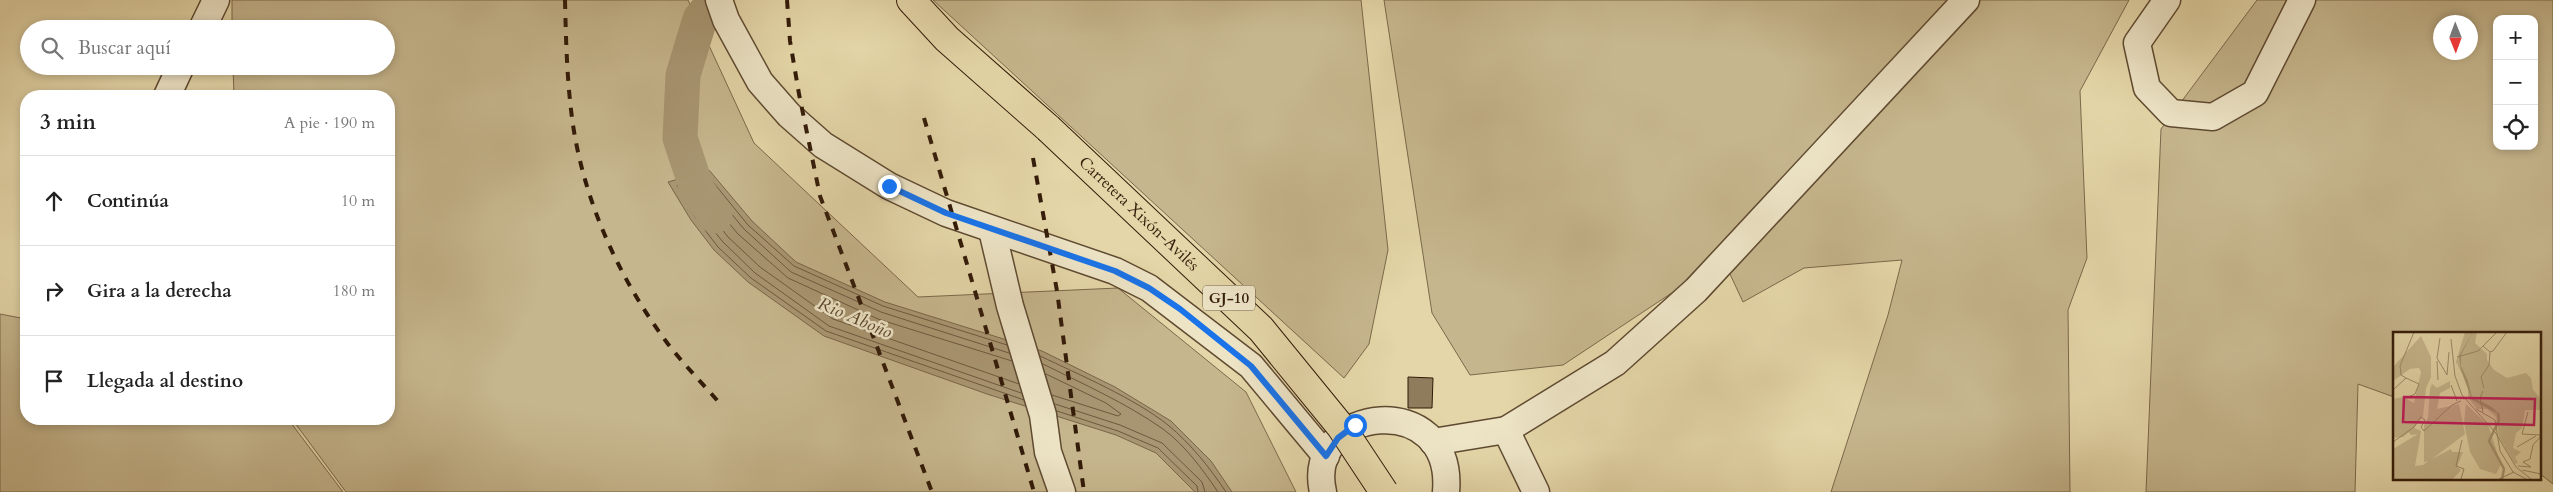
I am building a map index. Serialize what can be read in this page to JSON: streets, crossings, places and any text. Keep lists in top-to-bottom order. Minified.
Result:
{"streets":{"highway":["Carretera Xixón-Avilés","GJ-10"]},"water":["Rio Aboño"],"north":"bottom","page":{"map_buttons":["+","−"],"search":"Buscar aquí","heading":["3 min","A pie · 190 m"],"list":[["Continúa","10 m"],["Gira a la derecha","180 m"],"Llegada al destino"]}}
